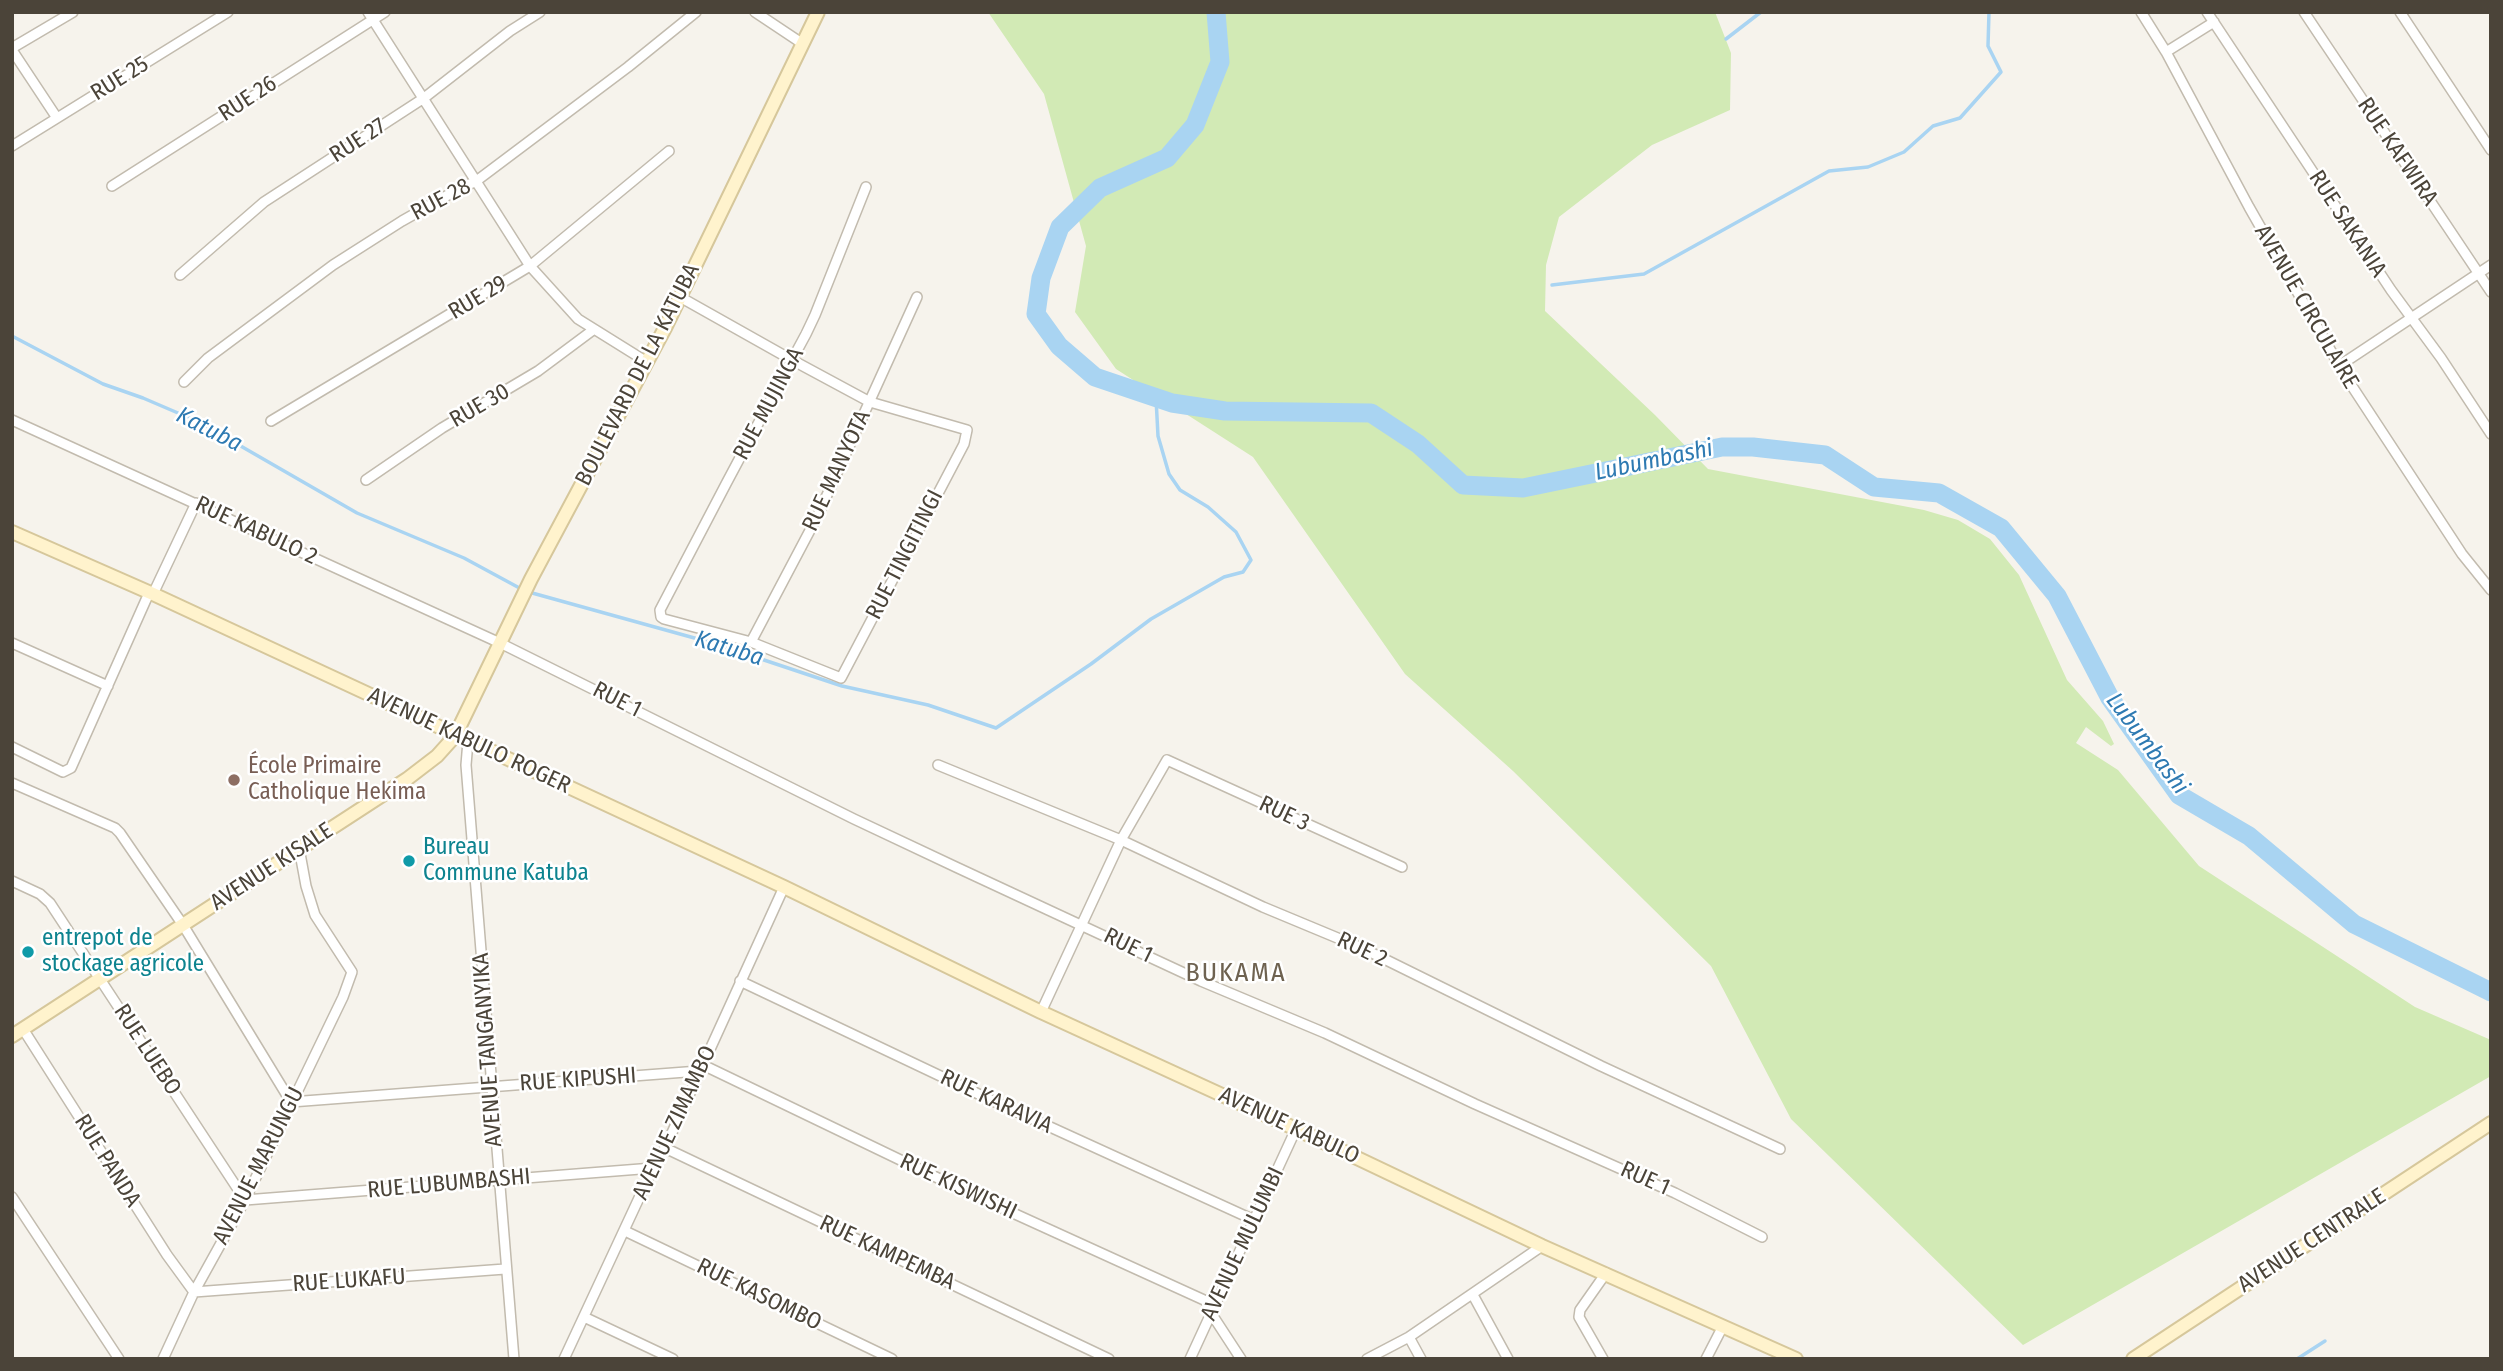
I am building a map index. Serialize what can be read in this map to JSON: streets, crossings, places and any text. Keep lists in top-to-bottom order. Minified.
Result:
{"streets":{"street":["RUE 25","RUE 26","RUE 27","RUE KAFWIRA","RUE 28","RUE SAKANIA","RUE 29","AVENUE CIRCULAIRE","BOULEVARD DE LA KATUBA","RUE MUJINGA","RUE 30","RUE MANYOTA","RUE KABULO 2","RUE TINGITINGI","RUE 1","AVENUE KABULO ROGER","RUE 3","AVENUE KISALE","RUE 2","RUE LUEBO","AVENUE TANGANYIKA","RUE KIPUSHI","RUE KARAVIA","AVENUE ZIMAMBO","AVENUE KABULO","RUE PANDA","AVENUE MARUNGU","RUE LUBUMBASHI","RUE KISWISHI","AVENUE CENTRALE","AVENUE MULUMBI","RUE KAMPEMBA","RUE LUKAFU","RUE KASOMBO"]},"crossings":[["BOULEVARD DE LA KATUBA","RUE KABULO 2"],["BOULEVARD DE LA KATUBA","RUE 1"],["BOULEVARD DE LA KATUBA","AVENUE KABULO ROGER"],["BOULEVARD DE LA KATUBA","AVENUE KISALE"],["RUE MUJINGA","RUE MANYOTA"],["RUE MUJINGA","RUE TINGITINGI"],["RUE MANYOTA","RUE TINGITINGI"],["RUE KABULO 2","RUE 1"],["AVENUE KABULO ROGER","AVENUE KISALE"],["AVENUE KABULO ROGER","AVENUE TANGANYIKA"],["AVENUE KABULO ROGER","AVENUE ZIMAMBO"],["AVENUE KABULO ROGER","AVENUE KABULO"],["RUE 3","RUE 2"],["AVENUE KISALE","RUE LUEBO"],["AVENUE KISALE","RUE PANDA"],["AVENUE KISALE","AVENUE MARUNGU"],["RUE LUEBO","AVENUE MARUNGU"],["RUE LUEBO","RUE LUBUMBASHI"],["AVENUE TANGANYIKA","RUE KIPUSHI"],["AVENUE TANGANYIKA","RUE LUBUMBASHI"],["AVENUE TANGANYIKA","RUE LUKAFU"],["RUE KIPUSHI","AVENUE ZIMAMBO"],["RUE KIPUSHI","AVENUE MARUNGU"],["RUE KIPUSHI","RUE KISWISHI"],["RUE KARAVIA","AVENUE ZIMAMBO"],["RUE KARAVIA","AVENUE MULUMBI"],["AVENUE ZIMAMBO","AVENUE KABULO"],["AVENUE ZIMAMBO","RUE LUBUMBASHI"],["AVENUE ZIMAMBO","RUE KISWISHI"],["AVENUE ZIMAMBO","RUE KAMPEMBA"],["AVENUE ZIMAMBO","RUE KASOMBO"],["AVENUE KABULO","AVENUE MULUMBI"],["RUE PANDA","AVENUE MARUNGU"],["RUE PANDA","RUE LUKAFU"],["AVENUE MARUNGU","RUE LUBUMBASHI"],["AVENUE MARUNGU","RUE LUKAFU"],["RUE KISWISHI","AVENUE MULUMBI"]],"districts":["BUKAMA"],"water":["Katuba","Lubumbashi"],"places":["École Primaire Catholique Hekima","Bureau Commune Katuba","entrepot de stockage agricole"]}
